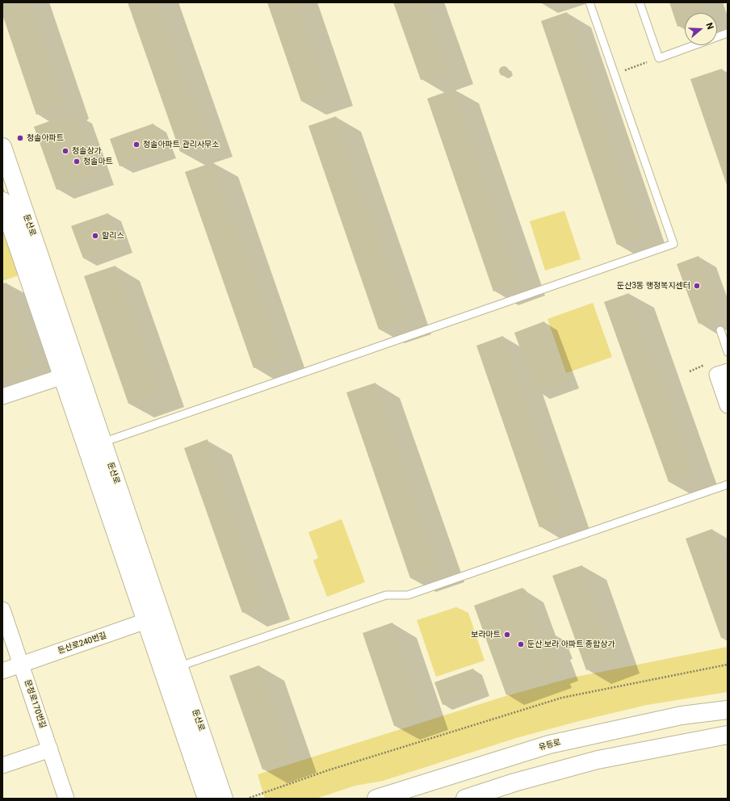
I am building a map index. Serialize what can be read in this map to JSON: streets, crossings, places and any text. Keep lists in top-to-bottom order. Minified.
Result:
{"streets":{"main road":["둔산로","유등로"],"street":["둔산로240번길","문정로170번길"]},"crossings":[["둔산로","둔산로240번길"],["둔산로240번길","문정로170번길"]],"places":["청솔아파트","청솔아파트 관리사무소","청솔상가","청솔마트","할리스","둔산3동 행정복지센터","보라마트","둔산 보라 아파트 종합상가"],"north":"right"}
